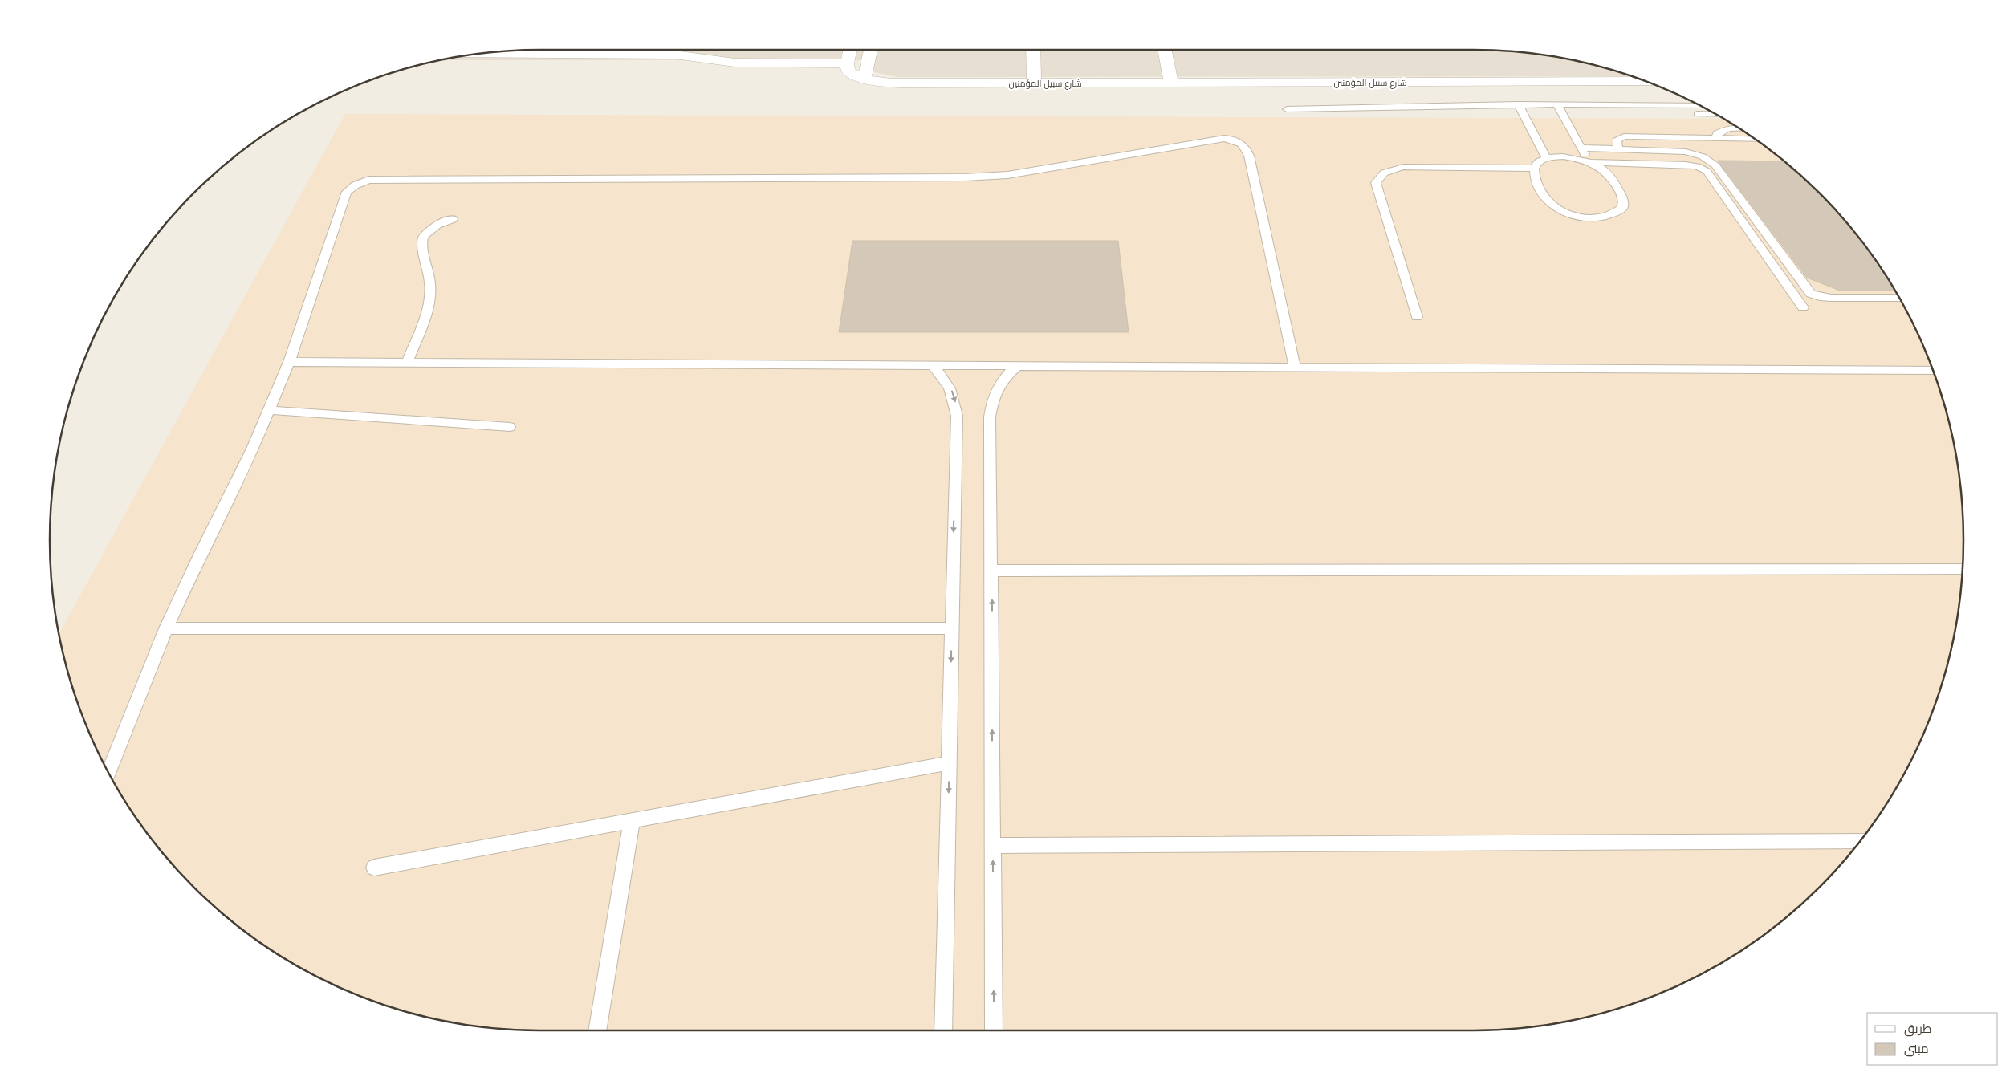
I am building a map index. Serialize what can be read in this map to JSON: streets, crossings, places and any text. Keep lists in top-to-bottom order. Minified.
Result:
{"streets":{"street":["شارع سبيل المؤمنين"]},"legend":["طريق","مبنى"]}
